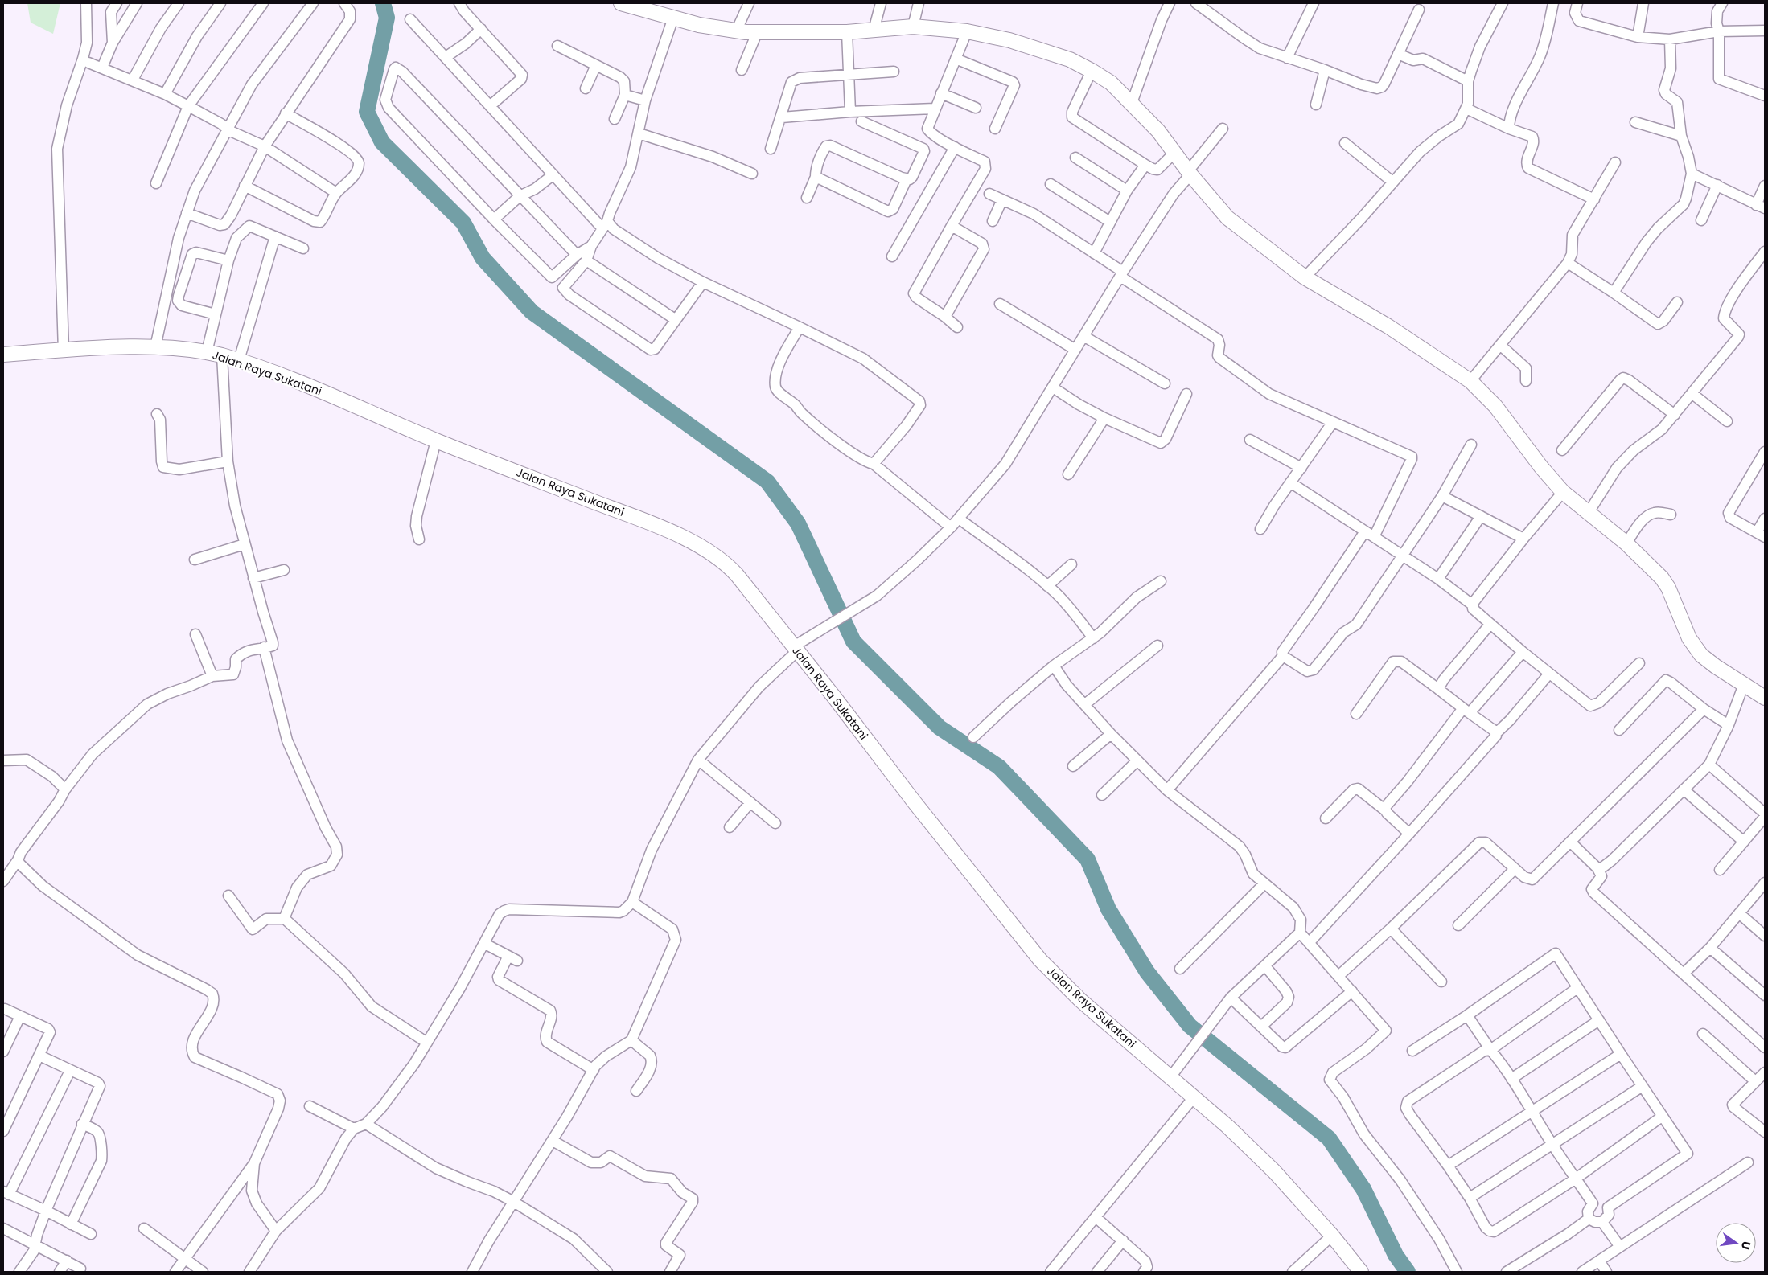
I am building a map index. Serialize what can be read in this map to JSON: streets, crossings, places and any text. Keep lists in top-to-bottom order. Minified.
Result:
{"streets":{"main road":["Jalan Raya Sukatani"]},"north":"right"}
